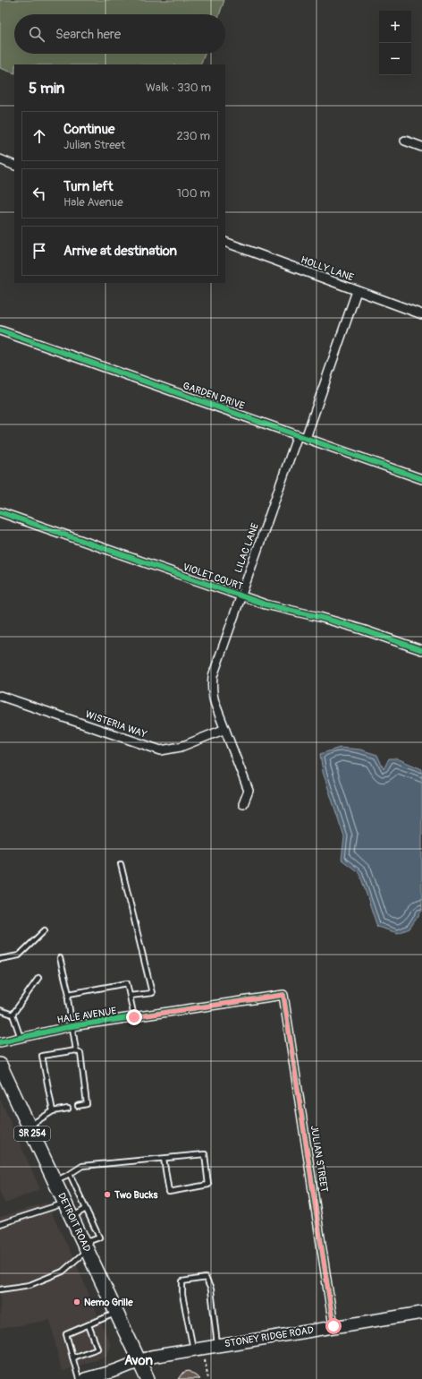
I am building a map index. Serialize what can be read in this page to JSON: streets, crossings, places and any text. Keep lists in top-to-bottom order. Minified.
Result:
{"streets":{"main road":["SR 254","DETROIT ROAD"],"street":["HOLLY LANE","GARDEN DRIVE","LILAC LANE","VIOLET COURT","WISTERIA WAY","HALE AVENUE","JULIAN STREET","STONEY RIDGE ROAD"]},"crossings":[["HOLLY LANE","LILAC LANE"],["GARDEN DRIVE","LILAC LANE"],["LILAC LANE","VIOLET COURT"],["LILAC LANE","WISTERIA WAY"],["HALE AVENUE","JULIAN STREET"],["JULIAN STREET","STONEY RIDGE ROAD"],["DETROIT ROAD","STONEY RIDGE ROAD"]],"districts":["Avon"],"places":["Two Bucks","Nemo Grille"],"page":{"map_buttons":["+","−"],"search":"Search here","heading":["5 min","Walk · 330 m"],"list":[["Continue","Julian Street","230 m"],["Turn left","Hale Avenue","100 m"],"Arrive at destination"]}}
